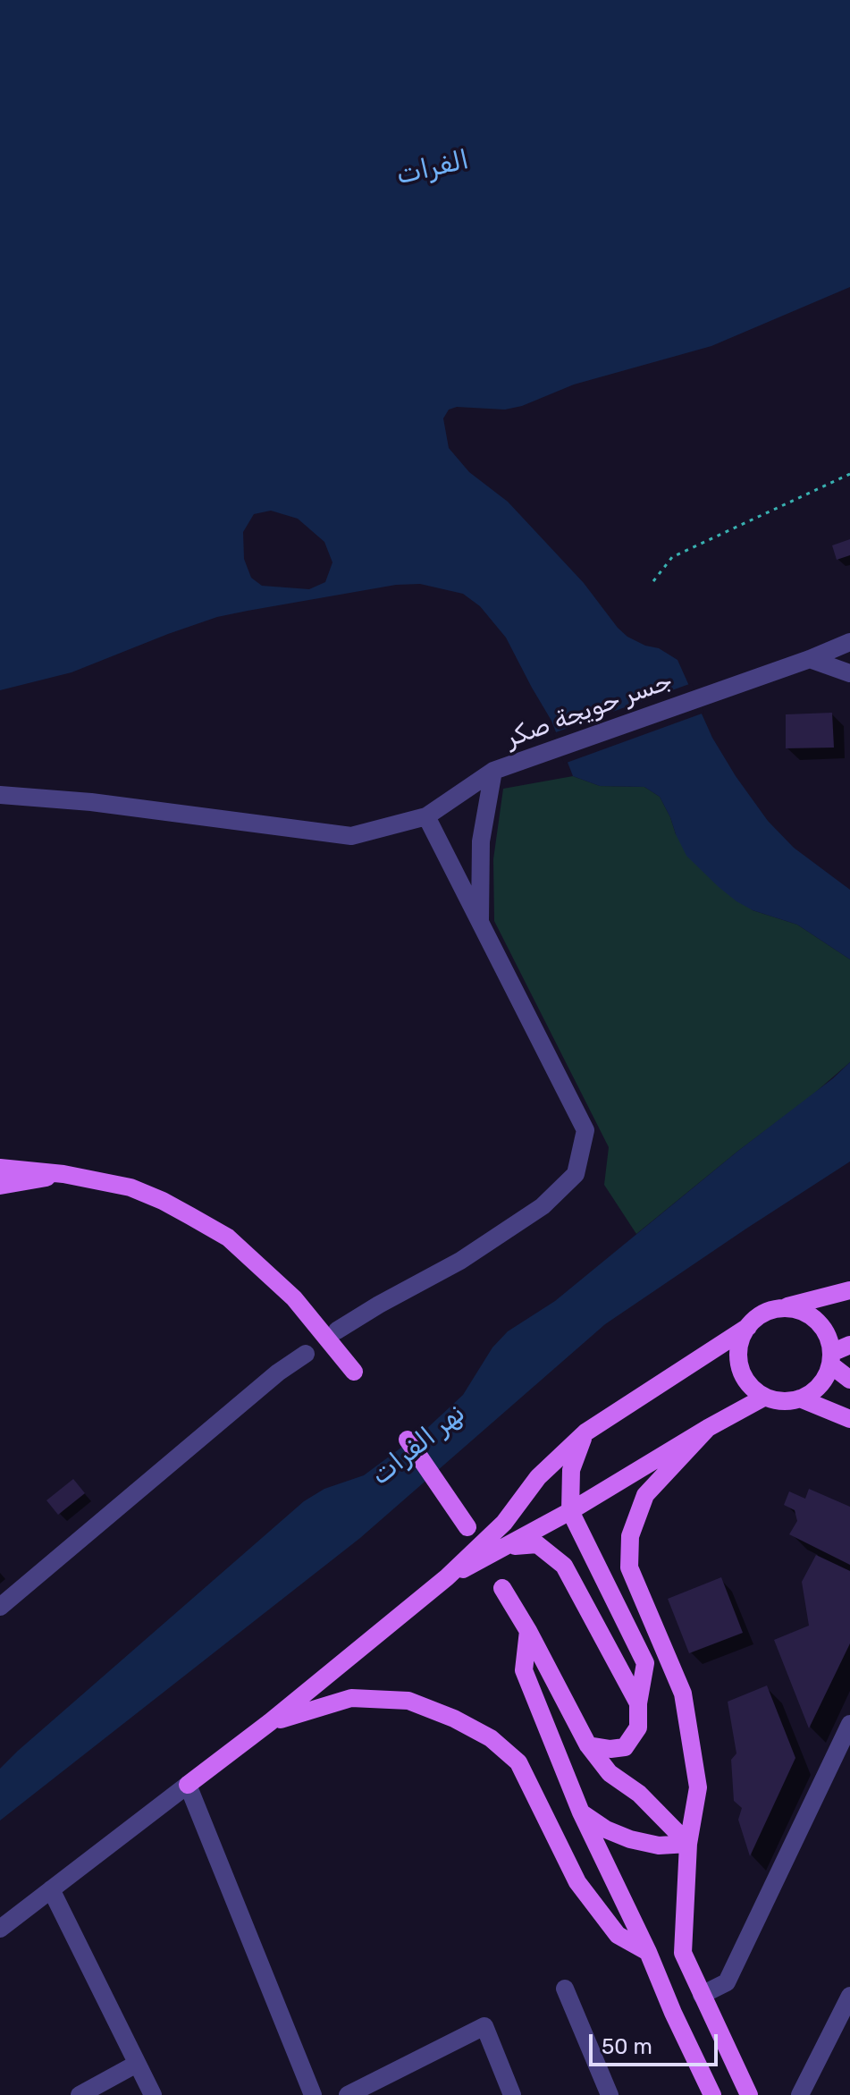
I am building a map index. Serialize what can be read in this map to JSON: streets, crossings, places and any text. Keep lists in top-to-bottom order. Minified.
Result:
{"streets":{"street":["جسر حويجة صكر"]},"water":["الفرات","نهر الفرات"],"scale_bar":"50 m"}
